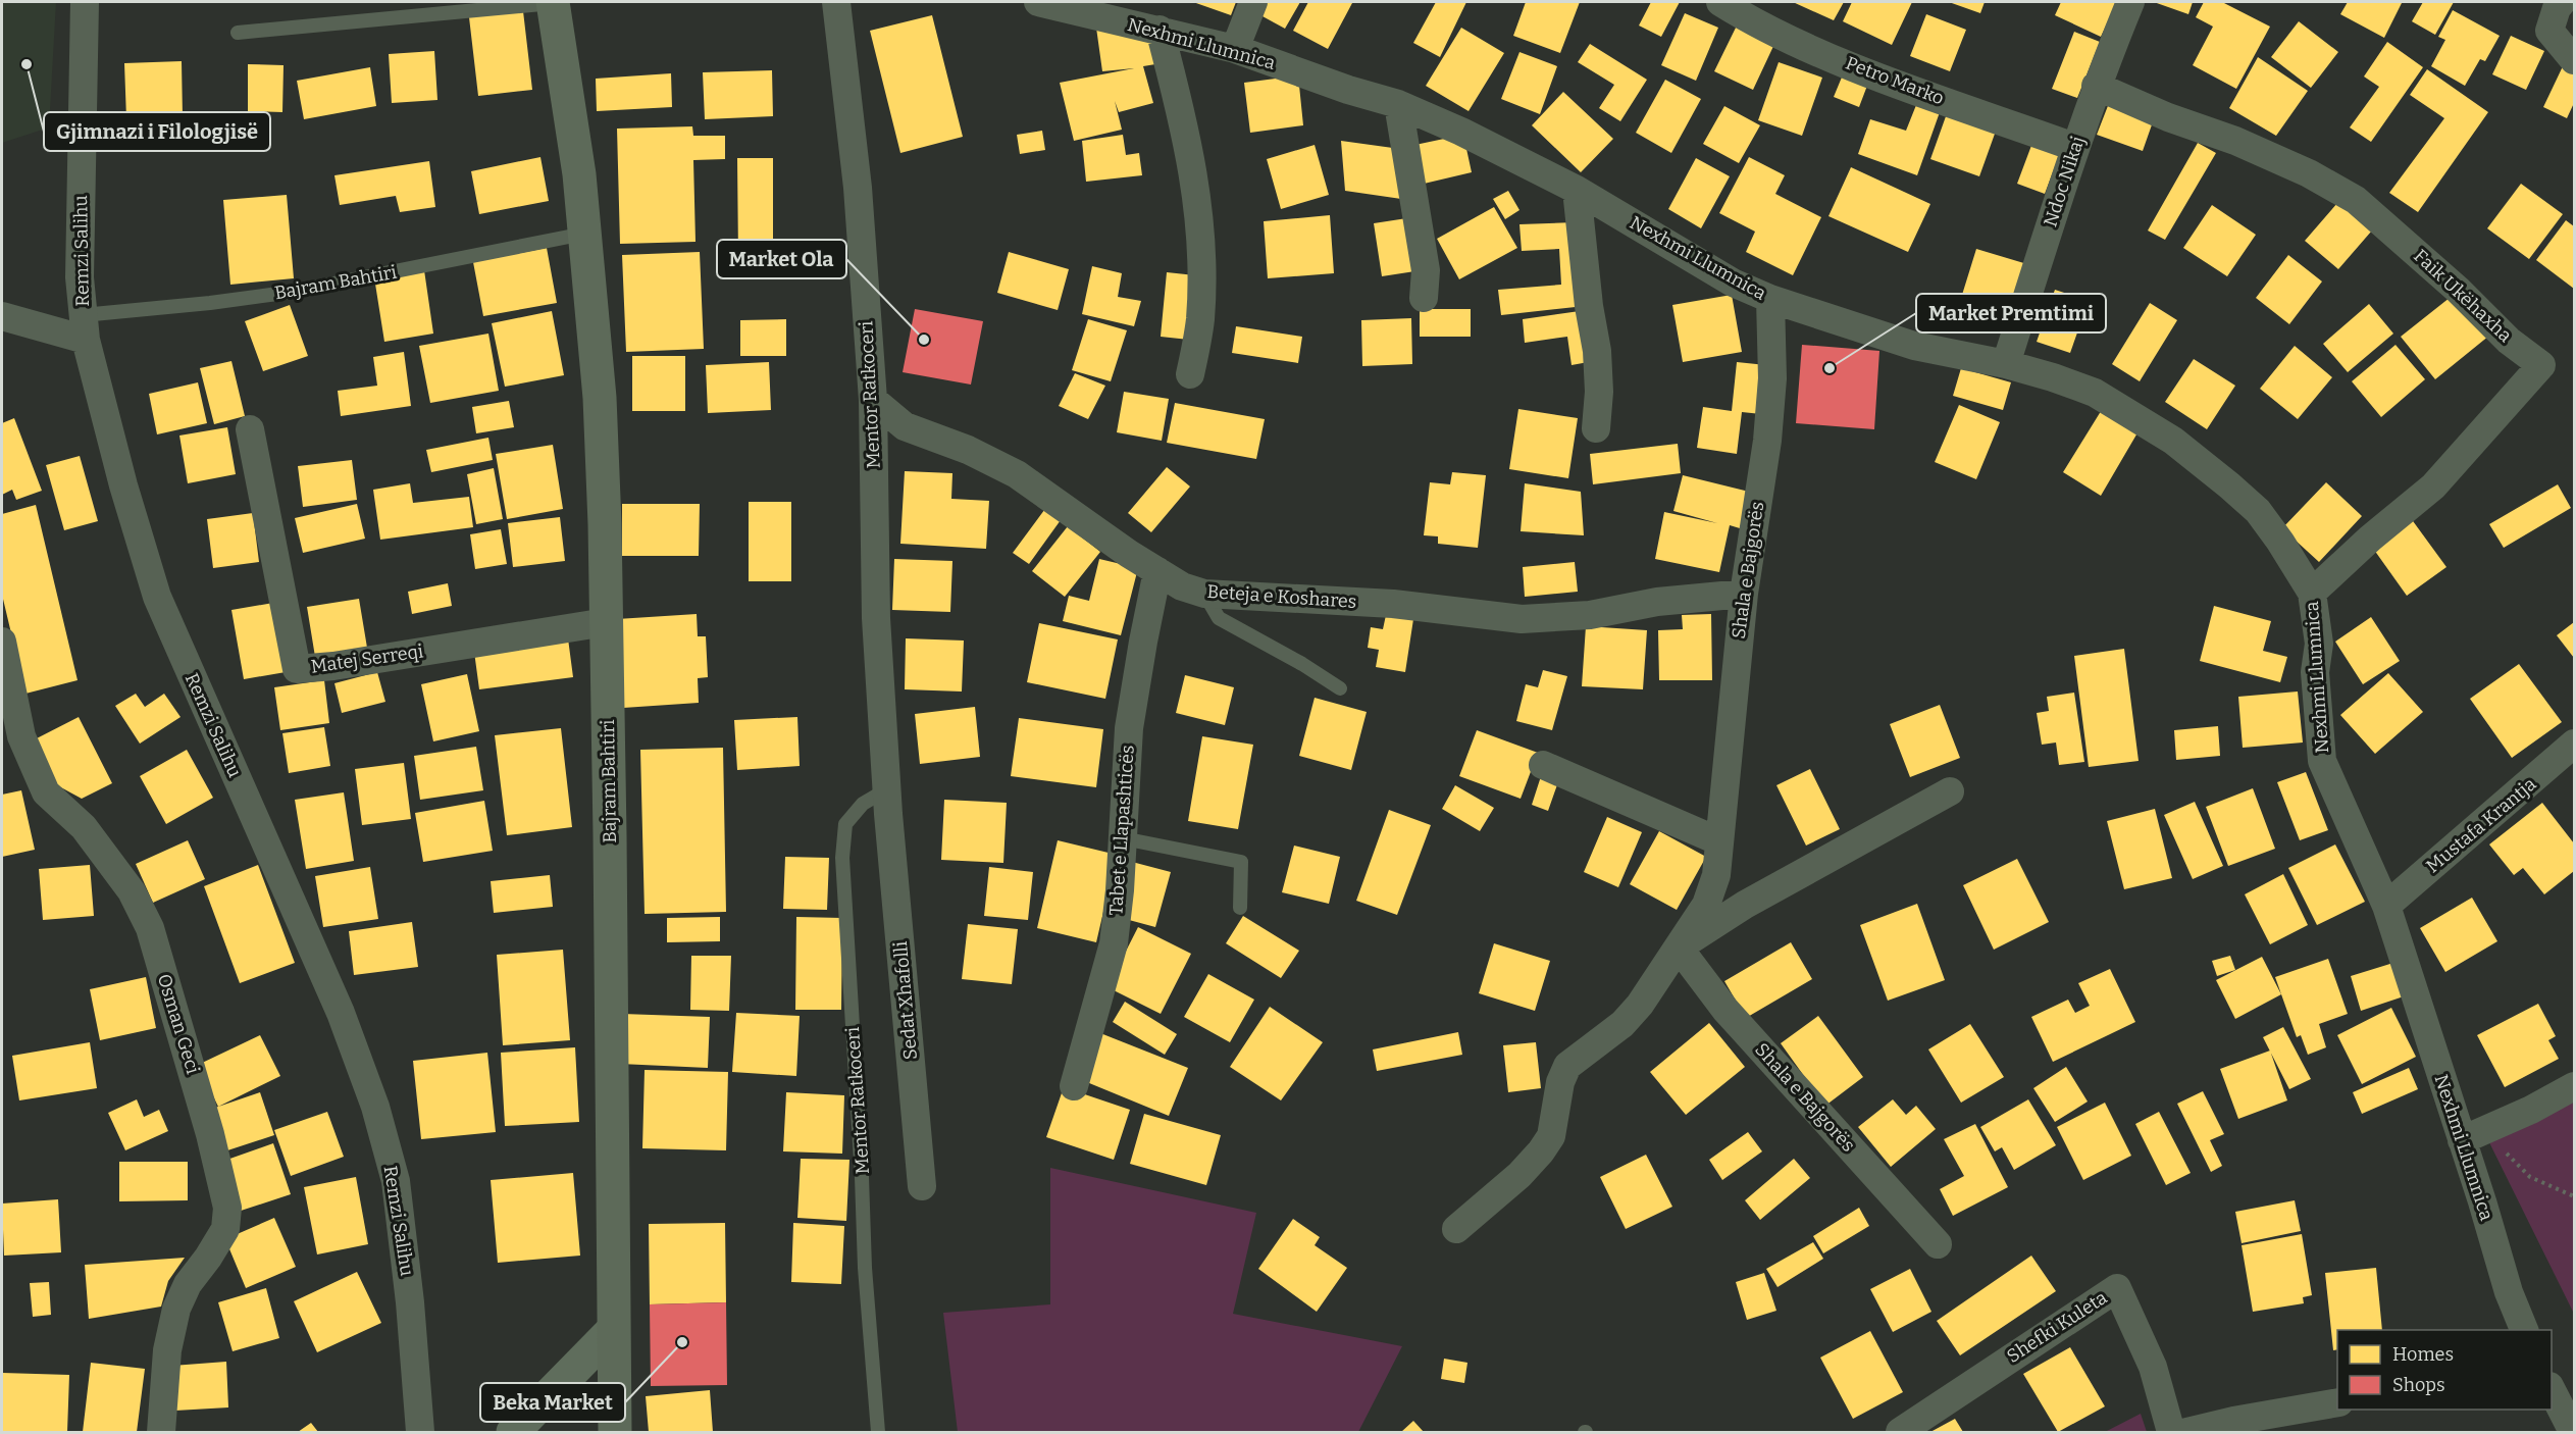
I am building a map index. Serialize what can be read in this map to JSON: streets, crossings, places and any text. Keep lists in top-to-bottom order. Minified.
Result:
{"streets":{"main road":["Bajram Bahtiri"],"street":["Nexhmi Llumnica","Petro Marko","Ndoc Nikaj","Remzi Salihu","Faik Ukëhaxha","Mentor Ratkoceri","Shala e Bajgorës","Beteja e Koshares","Matej Serreqi","Mustafa Krantja","Tabet e Llapashticës","Sedat Xhafolli","Osman Geci","Shefki Kuleta"]},"crossings":[["Nexhmi Llumnica","Ndoc Nikaj"],["Nexhmi Llumnica","Faik Ukëhaxha"],["Nexhmi Llumnica","Shala e Bajgorës"],["Nexhmi Llumnica","Mustafa Krantja"],["Petro Marko","Ndoc Nikaj"],["Ndoc Nikaj","Faik Ukëhaxha"],["Remzi Salihu","Bajram Bahtiri"],["Bajram Bahtiri","Matej Serreqi"],["Mentor Ratkoceri","Beteja e Koshares"],["Mentor Ratkoceri","Sedat Xhafolli"],["Shala e Bajgorës","Beteja e Koshares"],["Beteja e Koshares","Tabet e Llapashticës"]],"places":["Gjimnazi i Filologjisë","Market Ola","Market Premtimi","Beka Market"],"legend":["Homes","Shops"]}
